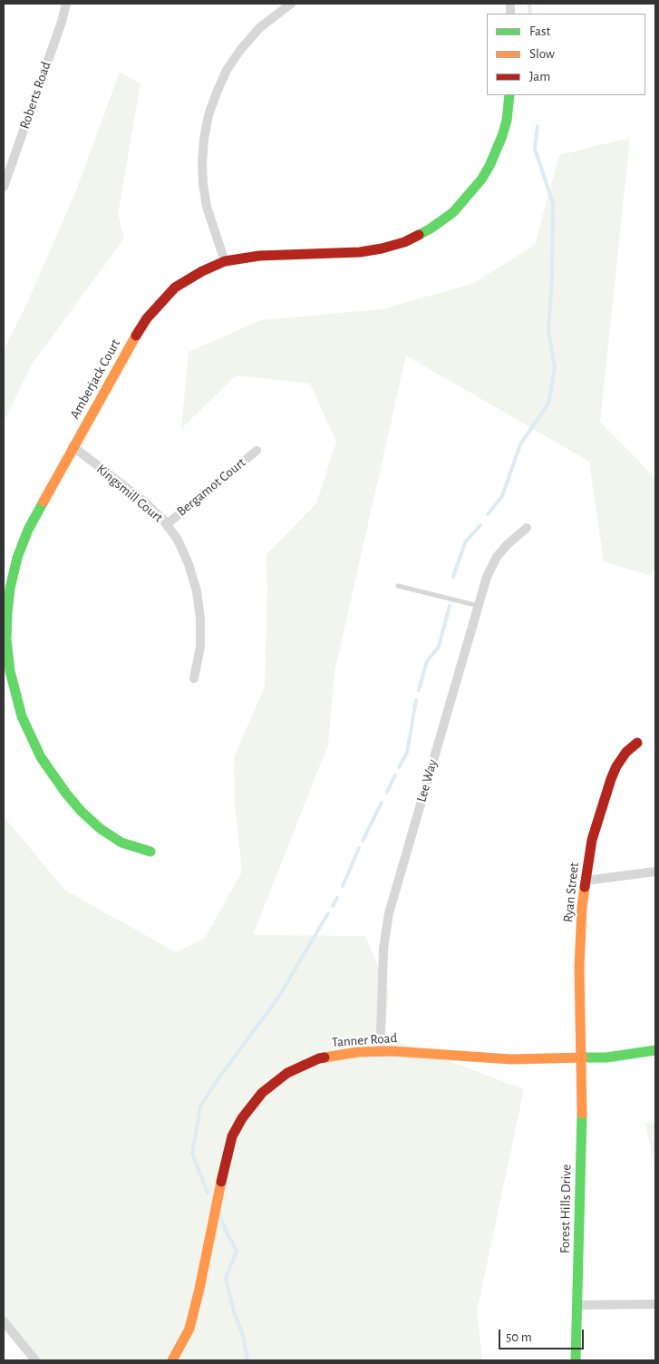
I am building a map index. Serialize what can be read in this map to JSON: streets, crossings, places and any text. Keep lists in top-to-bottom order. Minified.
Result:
{"streets":{"street":["Roberts Road","Amberjack Court","Bergamot Court","Kingsmill Court","Lee Way","Ryan Street","Tanner Road","Forest Hills Drive"]},"crossings":[["Amberjack Court","Kingsmill Court"],["Bergamot Court","Kingsmill Court"],["Lee Way","Tanner Road"],["Ryan Street","Tanner Road"],["Ryan Street","Forest Hills Drive"],["Tanner Road","Forest Hills Drive"]],"legend":["Fast","Slow","Jam"],"scale_bar":"50 m"}
